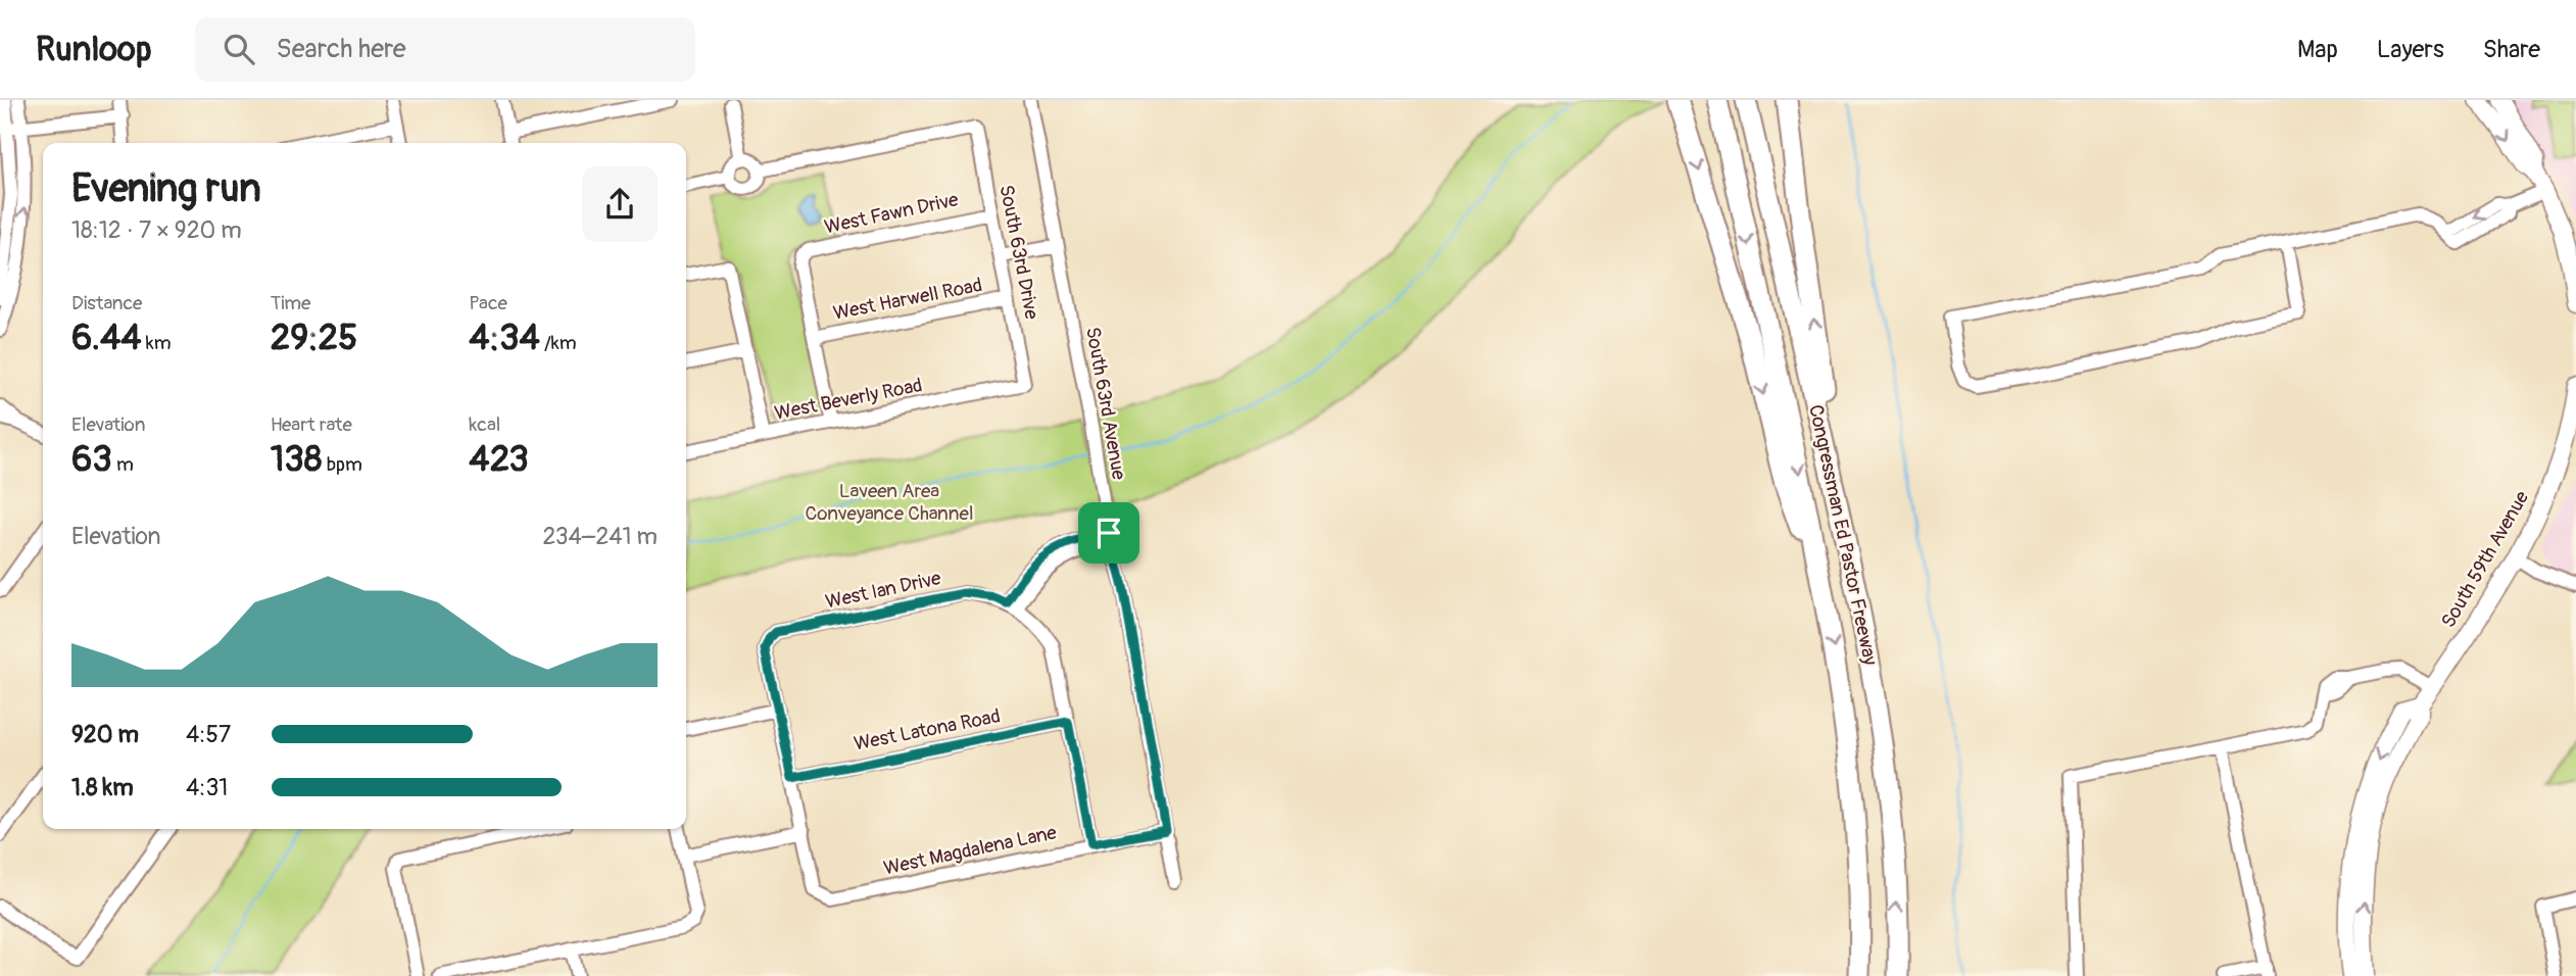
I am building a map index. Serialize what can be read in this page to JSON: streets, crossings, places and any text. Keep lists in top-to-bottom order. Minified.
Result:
{"streets":{"highway":["Congressman Ed Pastor Freeway"],"main road":["South 59th Avenue"],"street":["West Fawn Drive","South 63rd Drive","West Harwell Road","West Beverly Road","South 63rd Avenue","West Ian Drive","West Latona Road","West Magdalena Lane"]},"crossings":[["West Fawn Drive","South 63rd Drive"],["West Fawn Drive","West Harwell Road"],["South 63rd Drive","West Harwell Road"],["South 63rd Drive","West Beverly Road"],["South 63rd Avenue","West Magdalena Lane"]],"parks":["Laveen Area Conveyance Channel"],"page":{"header":"Runloop","search":"Search here","nav":["Map","Layers","Share"],"heading":["Evening run","18:12 · 7 × 920 m"],"stats":[["Distance","6.44 km"],["Time","29:25"],["Pace","4:34 /km"],["Elevation","63 m"],["Heart rate","138 bpm"],["kcal","423"]],"chart":["Elevation","234–241 m"],"list":[{"name":"920 m","note":"4:57"},{"name":"1.8 km","note":"4:31"}]}}
